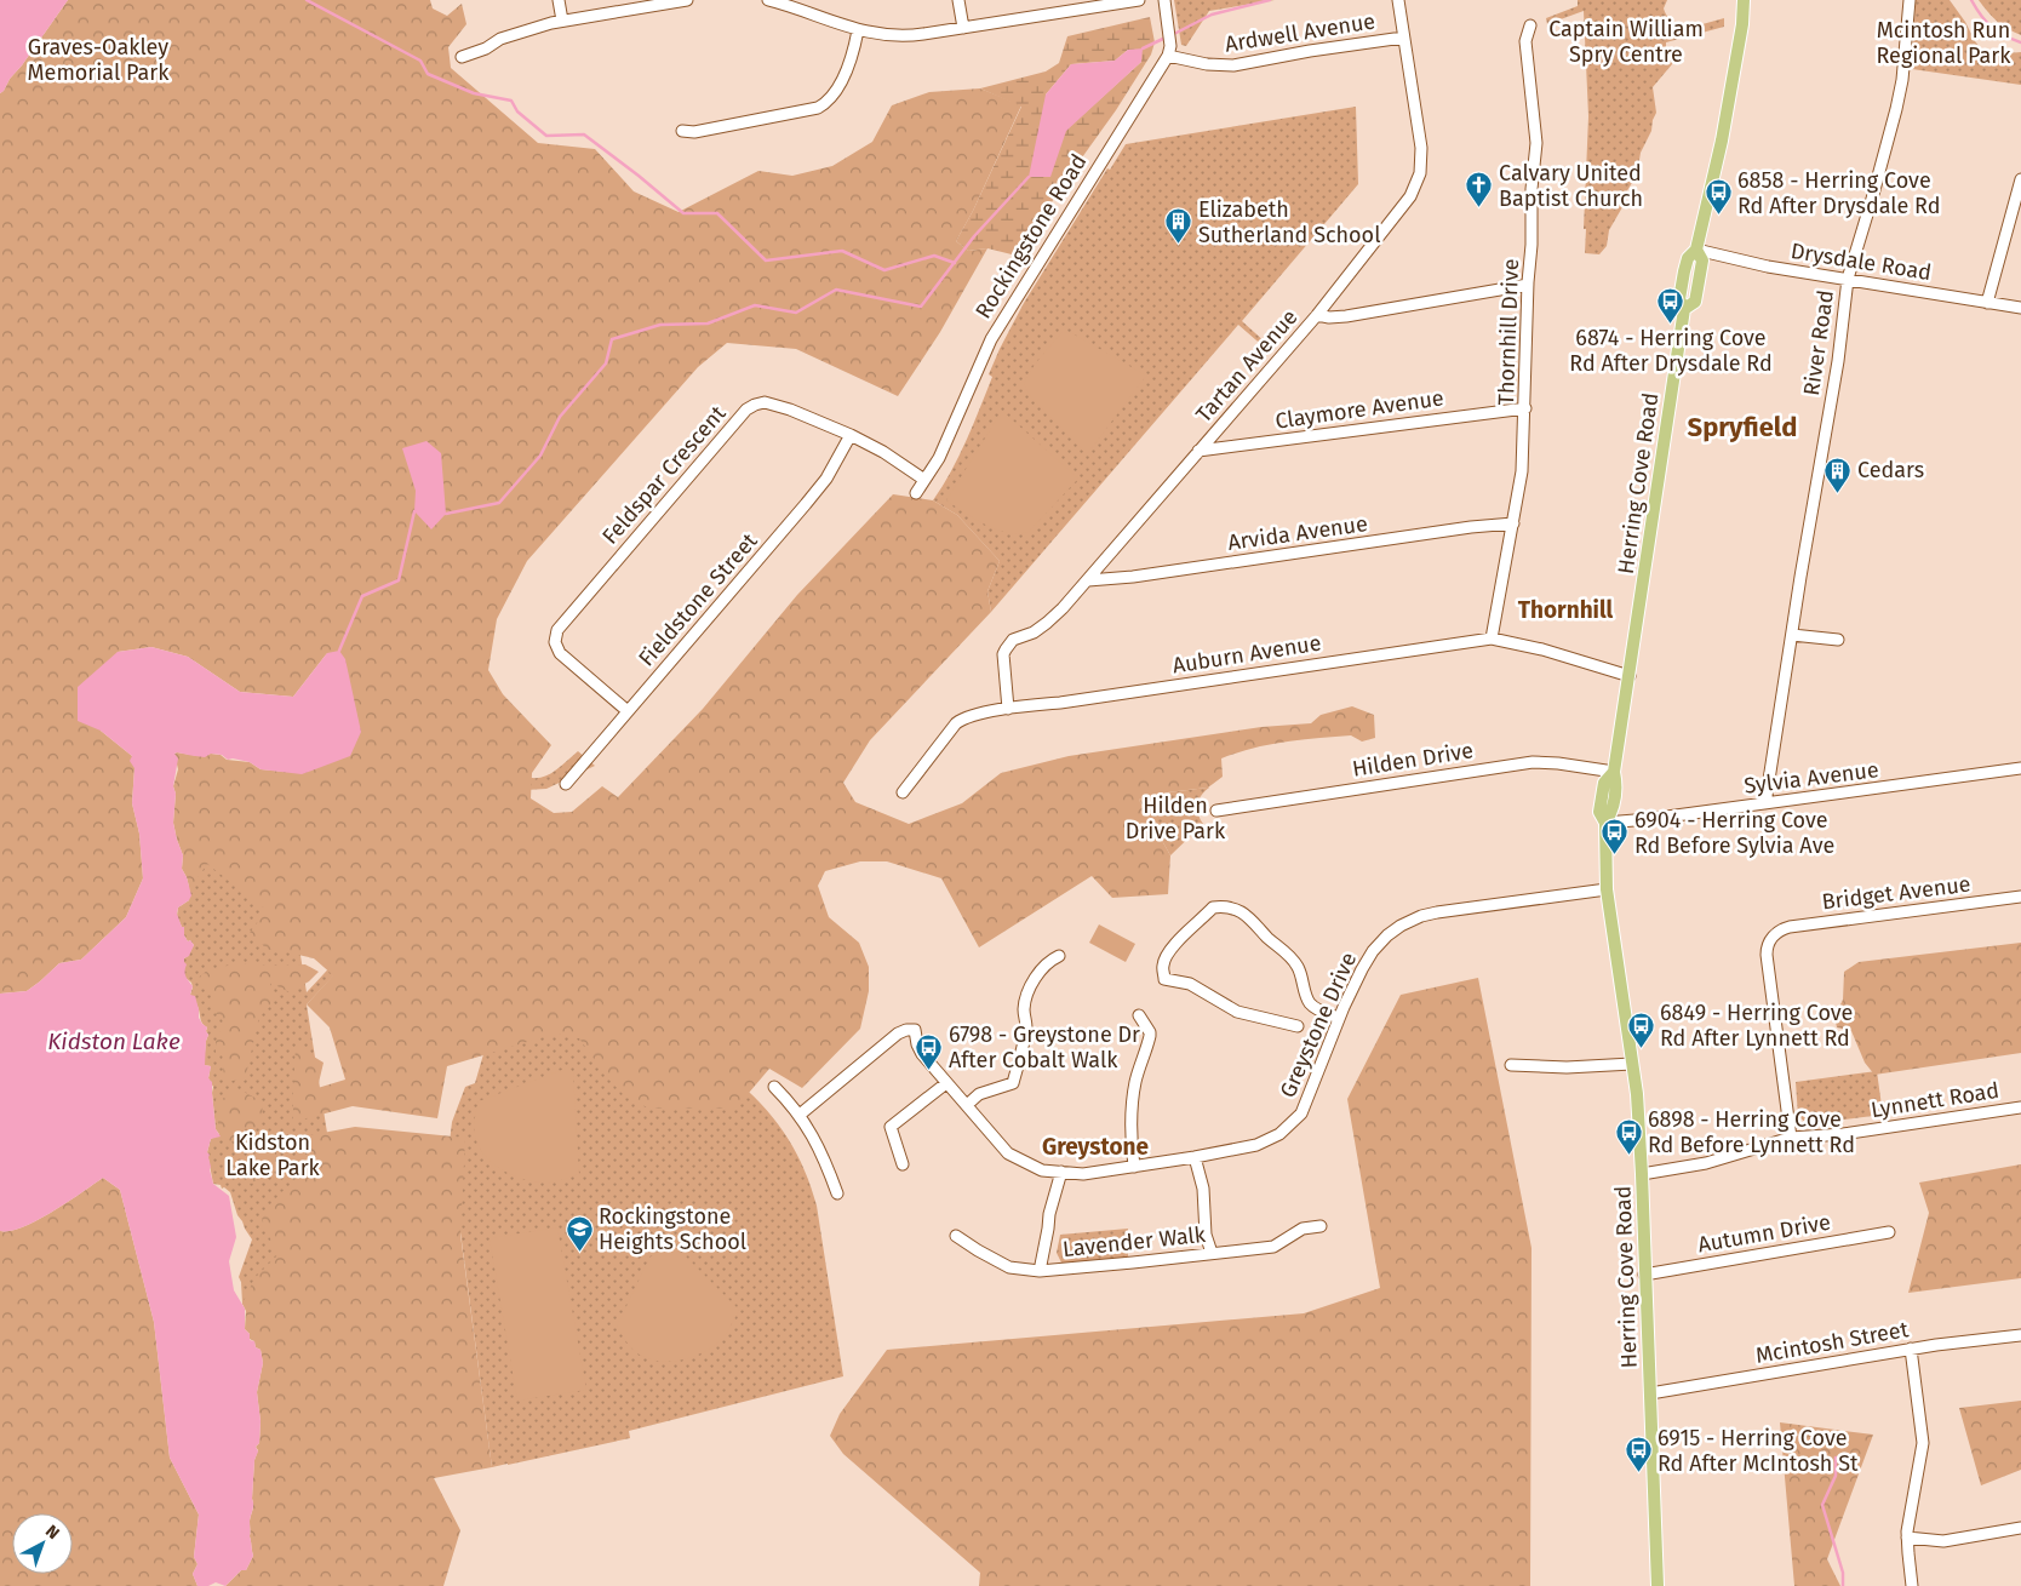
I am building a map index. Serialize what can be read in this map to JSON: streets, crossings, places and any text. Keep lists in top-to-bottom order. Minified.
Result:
{"streets":{"main road":["Herring Cove Road"],"street":["Ardwell Avenue","Rockingstone Road","Drysdale Road","Thornhill Drive","River Road","Tartan Avenue","Claymore Avenue","Feldspar Crescent","Arvida Avenue","Fieldstone Street","Auburn Avenue","Hilden Drive","Sylvia Avenue","Bridget Avenue","Greystone Drive","Lynnett Road","Autumn Drive","Lavender Walk","Mcintosh Street"]},"crossings":[["Ardwell Avenue","Rockingstone Road"],["Ardwell Avenue","Tartan Avenue"],["Rockingstone Road","Feldspar Crescent"],["Drysdale Road","River Road"],["Drysdale Road","Herring Cove Road"],["Thornhill Drive","Claymore Avenue"],["Thornhill Drive","Arvida Avenue"],["Thornhill Drive","Auburn Avenue"],["River Road","Sylvia Avenue"],["Tartan Avenue","Claymore Avenue"],["Tartan Avenue","Arvida Avenue"],["Tartan Avenue","Auburn Avenue"],["Feldspar Crescent","Fieldstone Street"],["Herring Cove Road","Auburn Avenue"],["Herring Cove Road","Hilden Drive"],["Herring Cove Road","Sylvia Avenue"],["Herring Cove Road","Greystone Drive"],["Herring Cove Road","Lynnett Road"],["Herring Cove Road","Autumn Drive"],["Herring Cove Road","Mcintosh Street"],["Bridget Avenue","Lynnett Road"]],"districts":["Spryfield","Thornhill","Greystone"],"water":["Kidston Lake"],"parks":["Captain William Spry Centre","Mcintosh Run Regional Park","Graves-Oakley Memorial Park","Hilden Drive Park","Kidston Lake Park"],"places":{"church":["Calvary United Baptist Church"],"bus stop":["6858 - Herring Cove Rd After Drysdale Rd","6874 - Herring Cove Rd After Drysdale Rd","6904 - Herring Cove Rd Before Sylvia Ave","6849 - Herring Cove Rd After Lynnett Rd","6798 - Greystone Dr After Cobalt Walk","6898 - Herring Cove Rd Before Lynnett Rd","6915 - Herring Cove Rd After McIntosh St"],"building":["Elizabeth Sutherland School","Cedars"],"school or university":["Rockingstone Heights School"]},"north":"top right"}
